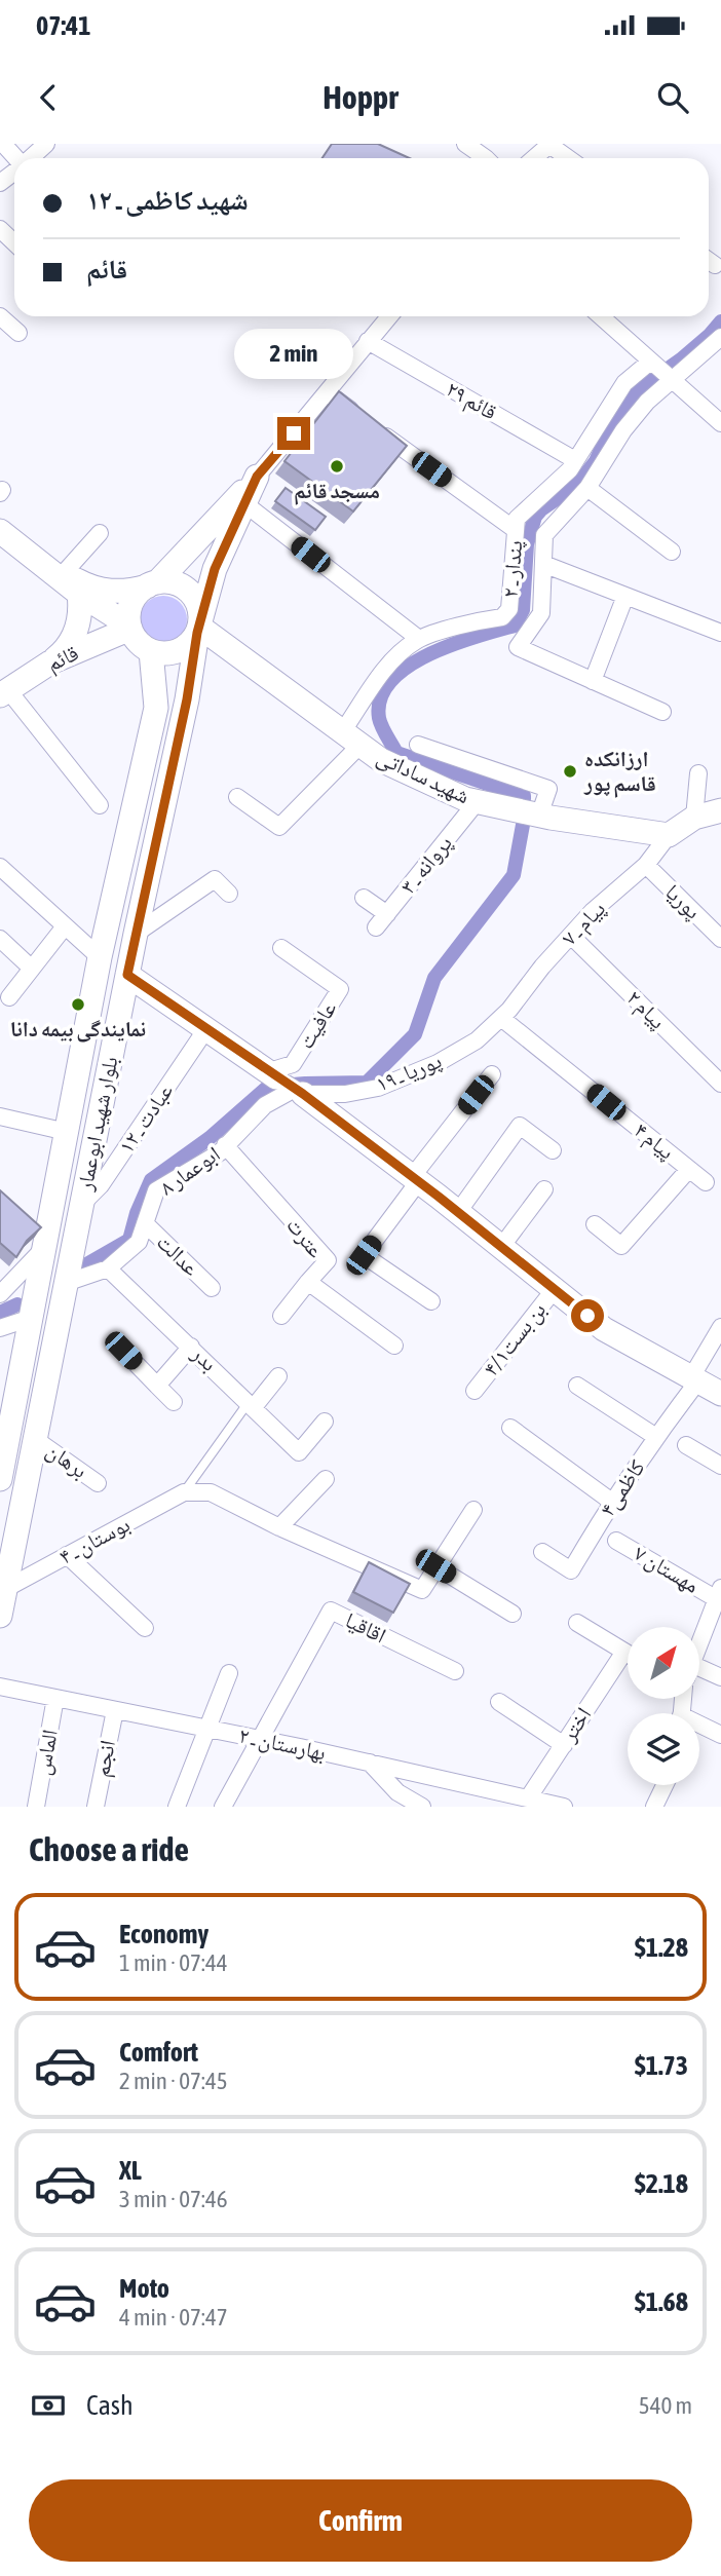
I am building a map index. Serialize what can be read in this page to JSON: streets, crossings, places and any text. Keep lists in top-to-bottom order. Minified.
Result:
{"streets":{"street":["قائم ۲۹","پندار ـ ۲","قائم","شهید ساداتی","پروانه ـ ۳","پوریا","پیام ـ ۷","پیام ۲","عافیت","پوریا ـ ۱۹","عبادت ـ ۱۲","بلوار شهید ابوعمار","پیام ۴","ابوعمار ۸","عترت","عدالت","بن بست۴/۱","بدر","برهان","کاظمی۴","بوستان ـ ۴","مهستان ۷","اقاقیا","اختر","بهارستان ـ ۲","الماس","انجم"]},"crossings":[["قائم ۲۹","پندار ـ ۲"],["پندار ـ ۲","شهید ساداتی"],["قائم","شهید ساداتی"],["قائم","بلوار شهید ابوعمار"],["شهید ساداتی","پروانه ـ ۳"],["شهید ساداتی","پیام ـ ۷"],["شهید ساداتی","بلوار شهید ابوعمار"],["پوریا","پیام ـ ۷"],["پیام ـ ۷","پیام ۲"],["پیام ـ ۷","پوریا ـ ۱۹"],["پیام ـ ۷","پیام ۴"],["عافیت","پوریا ـ ۱۹"],["عافیت","ابوعمار ۸"],["پوریا ـ ۱۹","پیام ۴"],["پوریا ـ ۱۹","ابوعمار ۸"],["عبادت ـ ۱۲","بلوار شهید ابوعمار"],["بلوار شهید ابوعمار","ابوعمار ۸"],["بلوار شهید ابوعمار","برهان"],["بلوار شهید ابوعمار","بوستان ـ ۴"],["ابوعمار ۸","عترت"],["ابوعمار ۸","عدالت"],["ابوعمار ۸","بدر"],["اقاقیا","بهارستان ـ ۲"],["اختر","بهارستان ـ ۲"],["بهارستان ـ ۲","الماس"],["بهارستان ـ ۲","انجم"]],"places":["مسجد قائم","ارزانکده قاسم پور","نمایندگی بیمه دانا"],"north":"top right","page":{"status":"07:41","header":"Hoppr","banner":["شهید کاظمی ـ ۱۲","قائم"],"bubble":"2 min","heading":"Choose a ride","list":[{"name":"Economy","note":"1 min · 07:44","value":"$1.28"},{"name":"Comfort","note":"2 min · 07:45","value":"$1.73"},{"name":"XL","note":"3 min · 07:46","value":"$2.18"},{"name":"Moto","note":"4 min · 07:47","value":"$1.68"}],"pay":["Cash","540 m"],"buttons":"Confirm"}}
